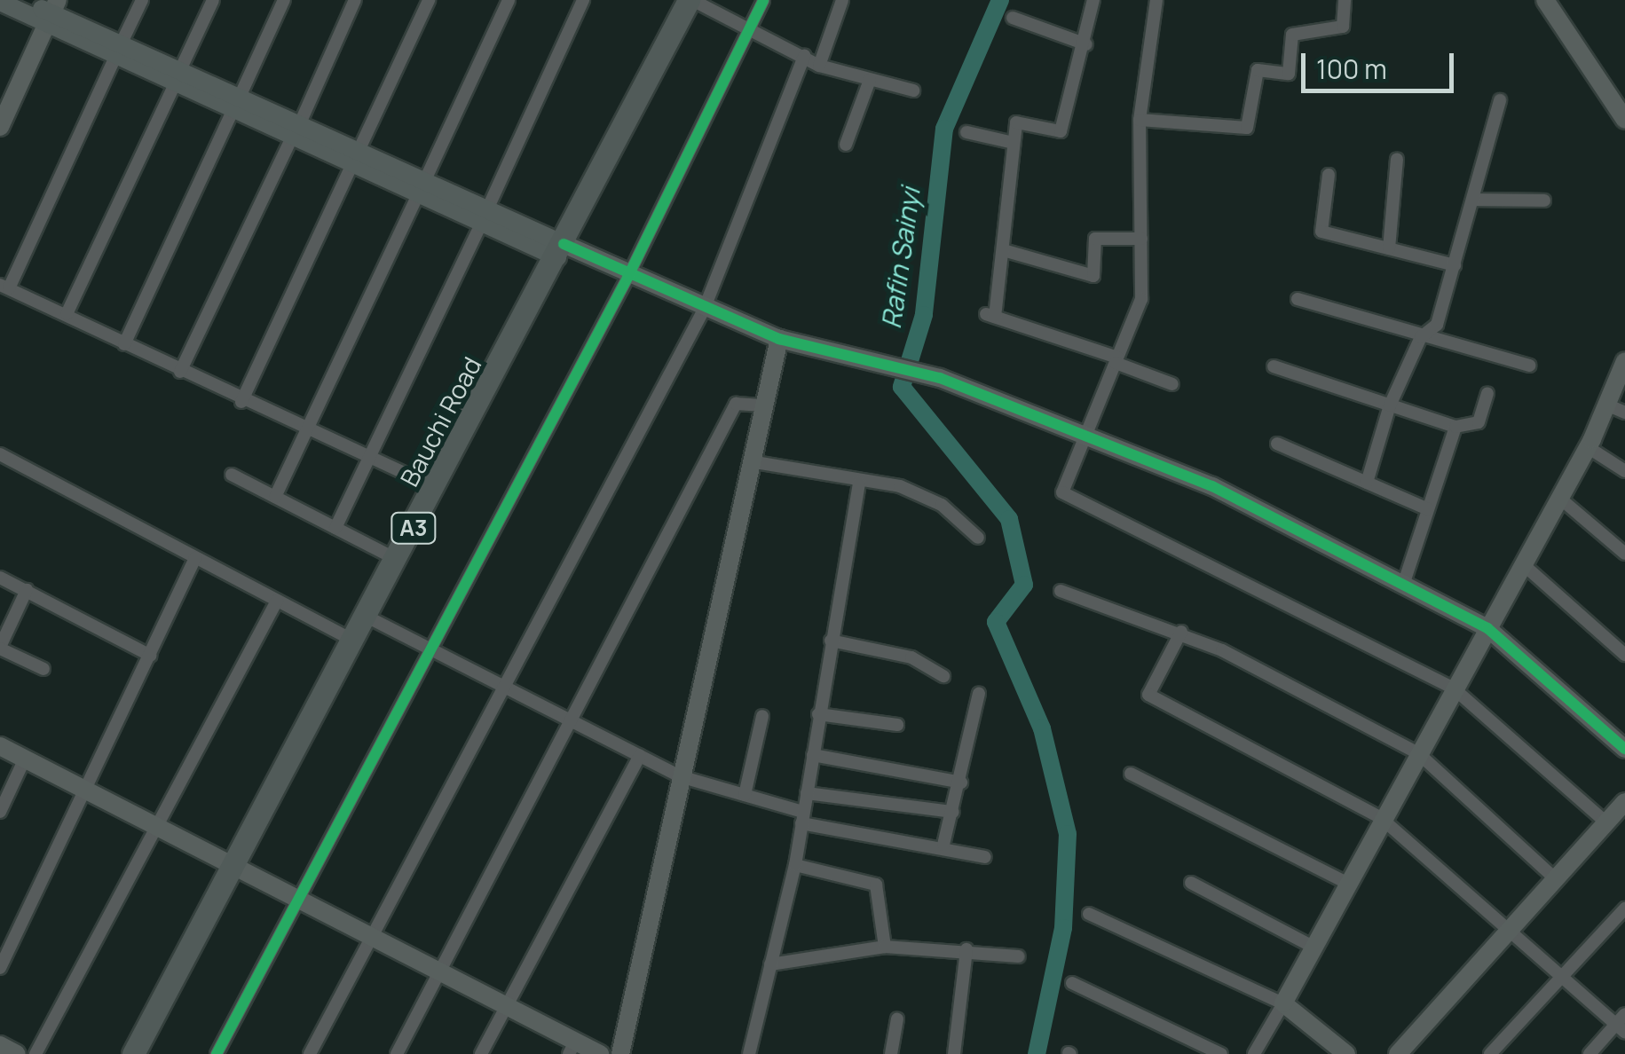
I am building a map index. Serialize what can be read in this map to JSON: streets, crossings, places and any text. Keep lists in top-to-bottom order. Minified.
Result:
{"streets":{"highway":["Bauchi Road","A3"]},"water":["Rafin Sainyi"],"scale_bar":"100 m"}
